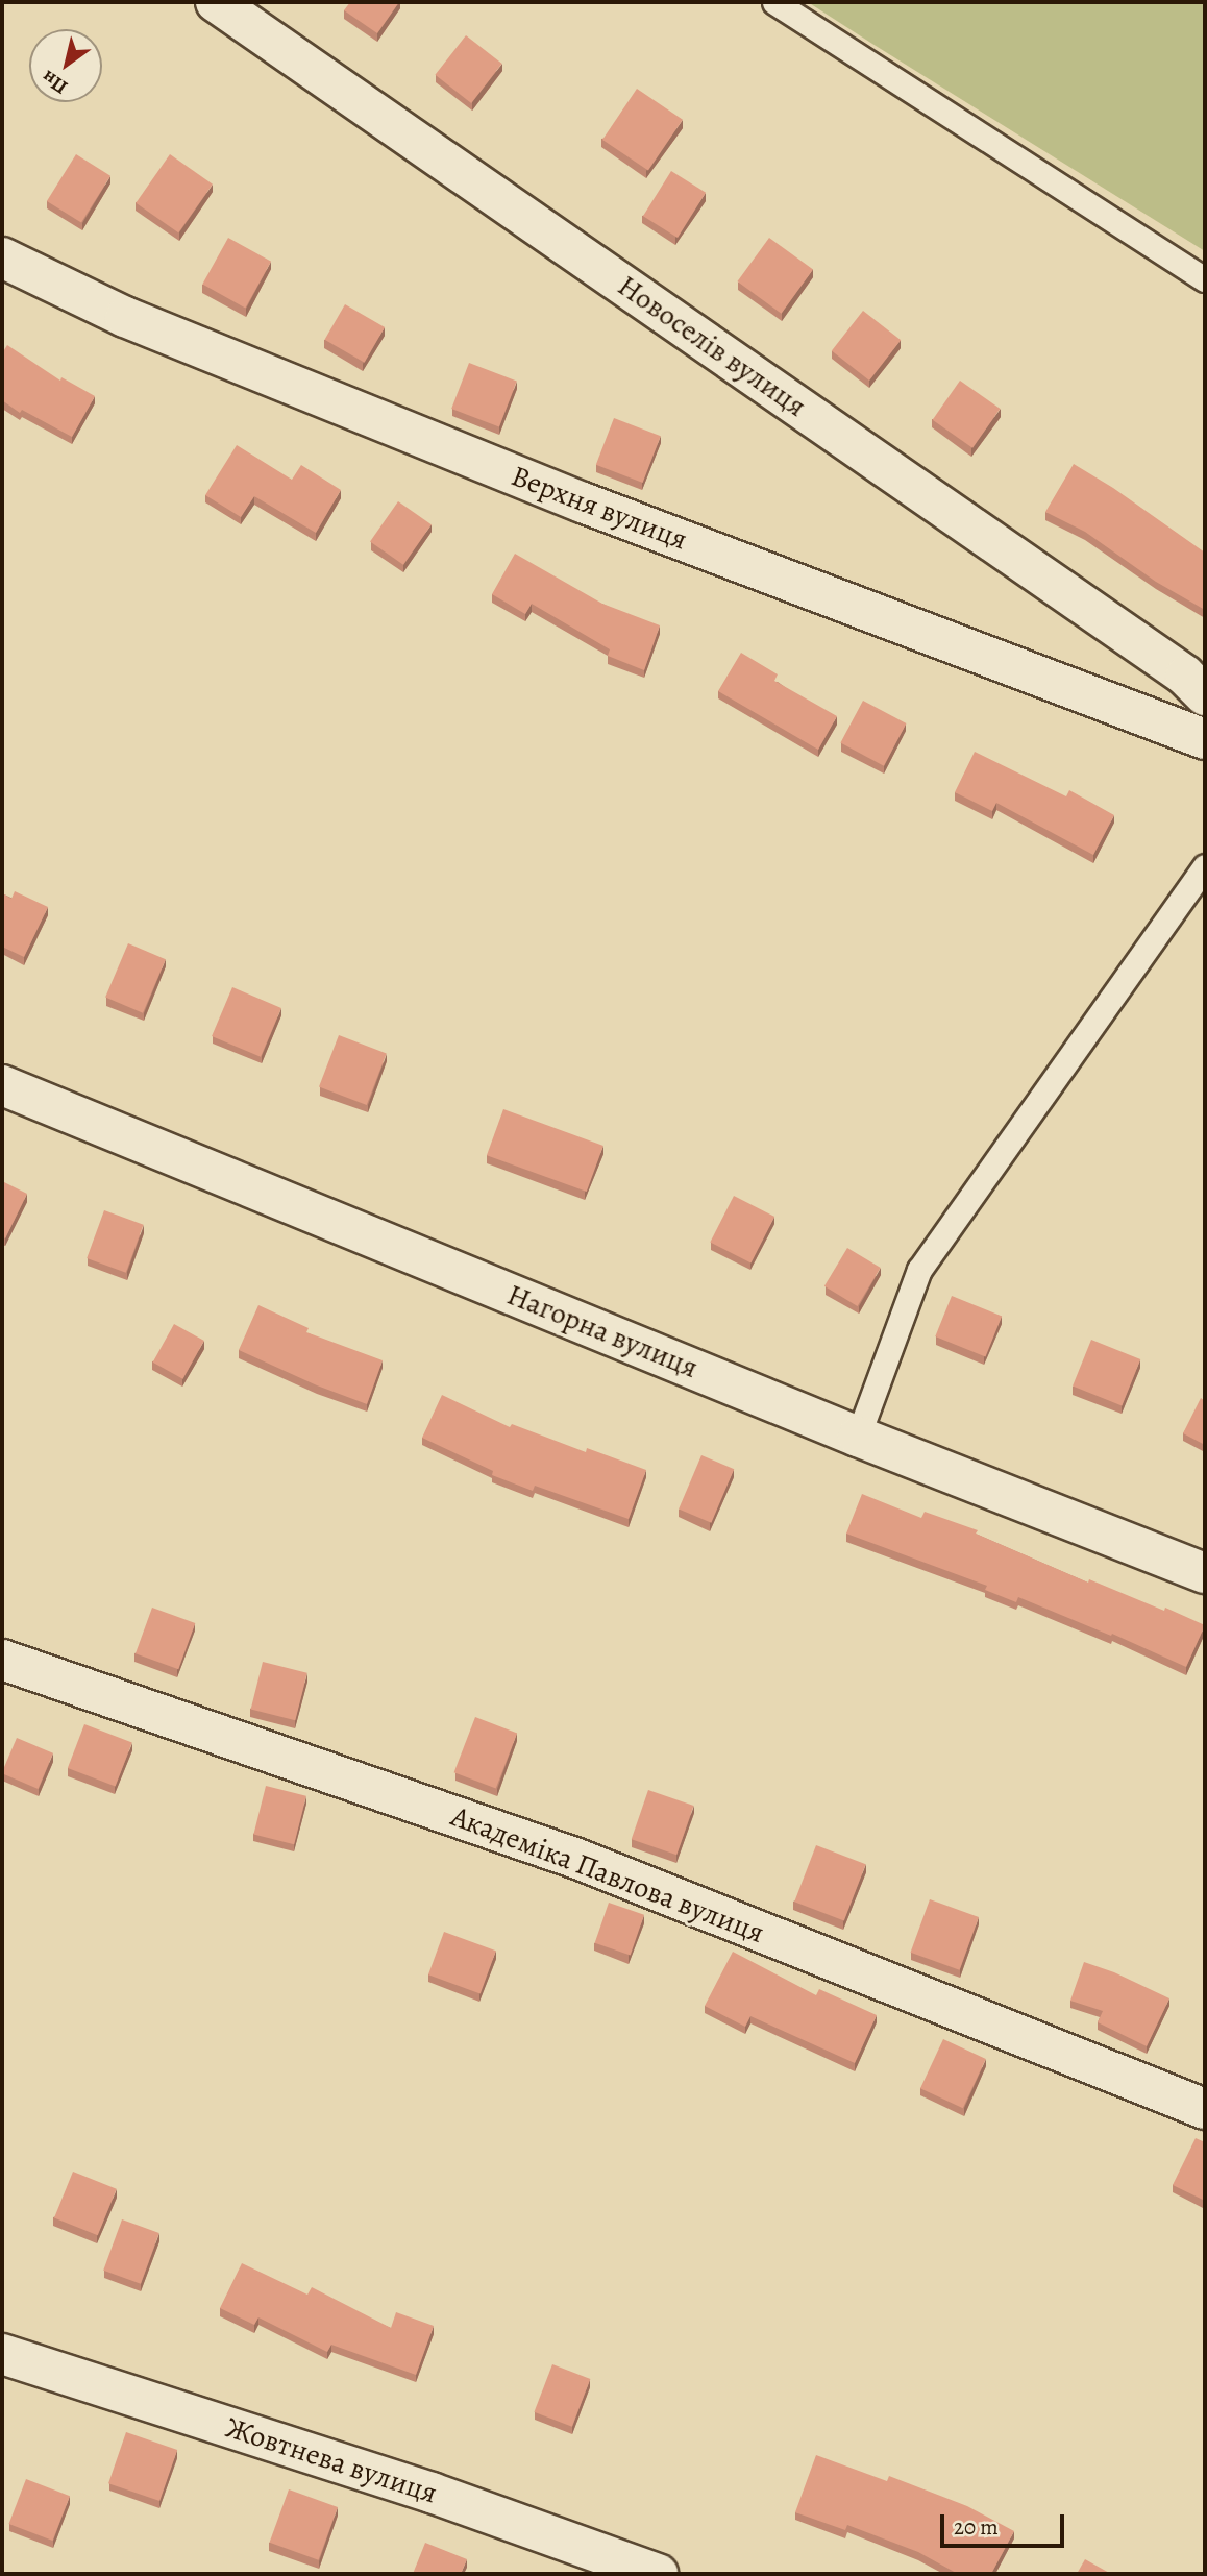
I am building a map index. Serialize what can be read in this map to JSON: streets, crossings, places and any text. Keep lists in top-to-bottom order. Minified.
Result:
{"streets":{"street":["Новоселів вулиця","Верхня вулиця","Нагорна вулиця","Академіка Павлова вулиця","Жовтнева вулиця"]},"scale_bar":"20 m","north":"bottom left"}
